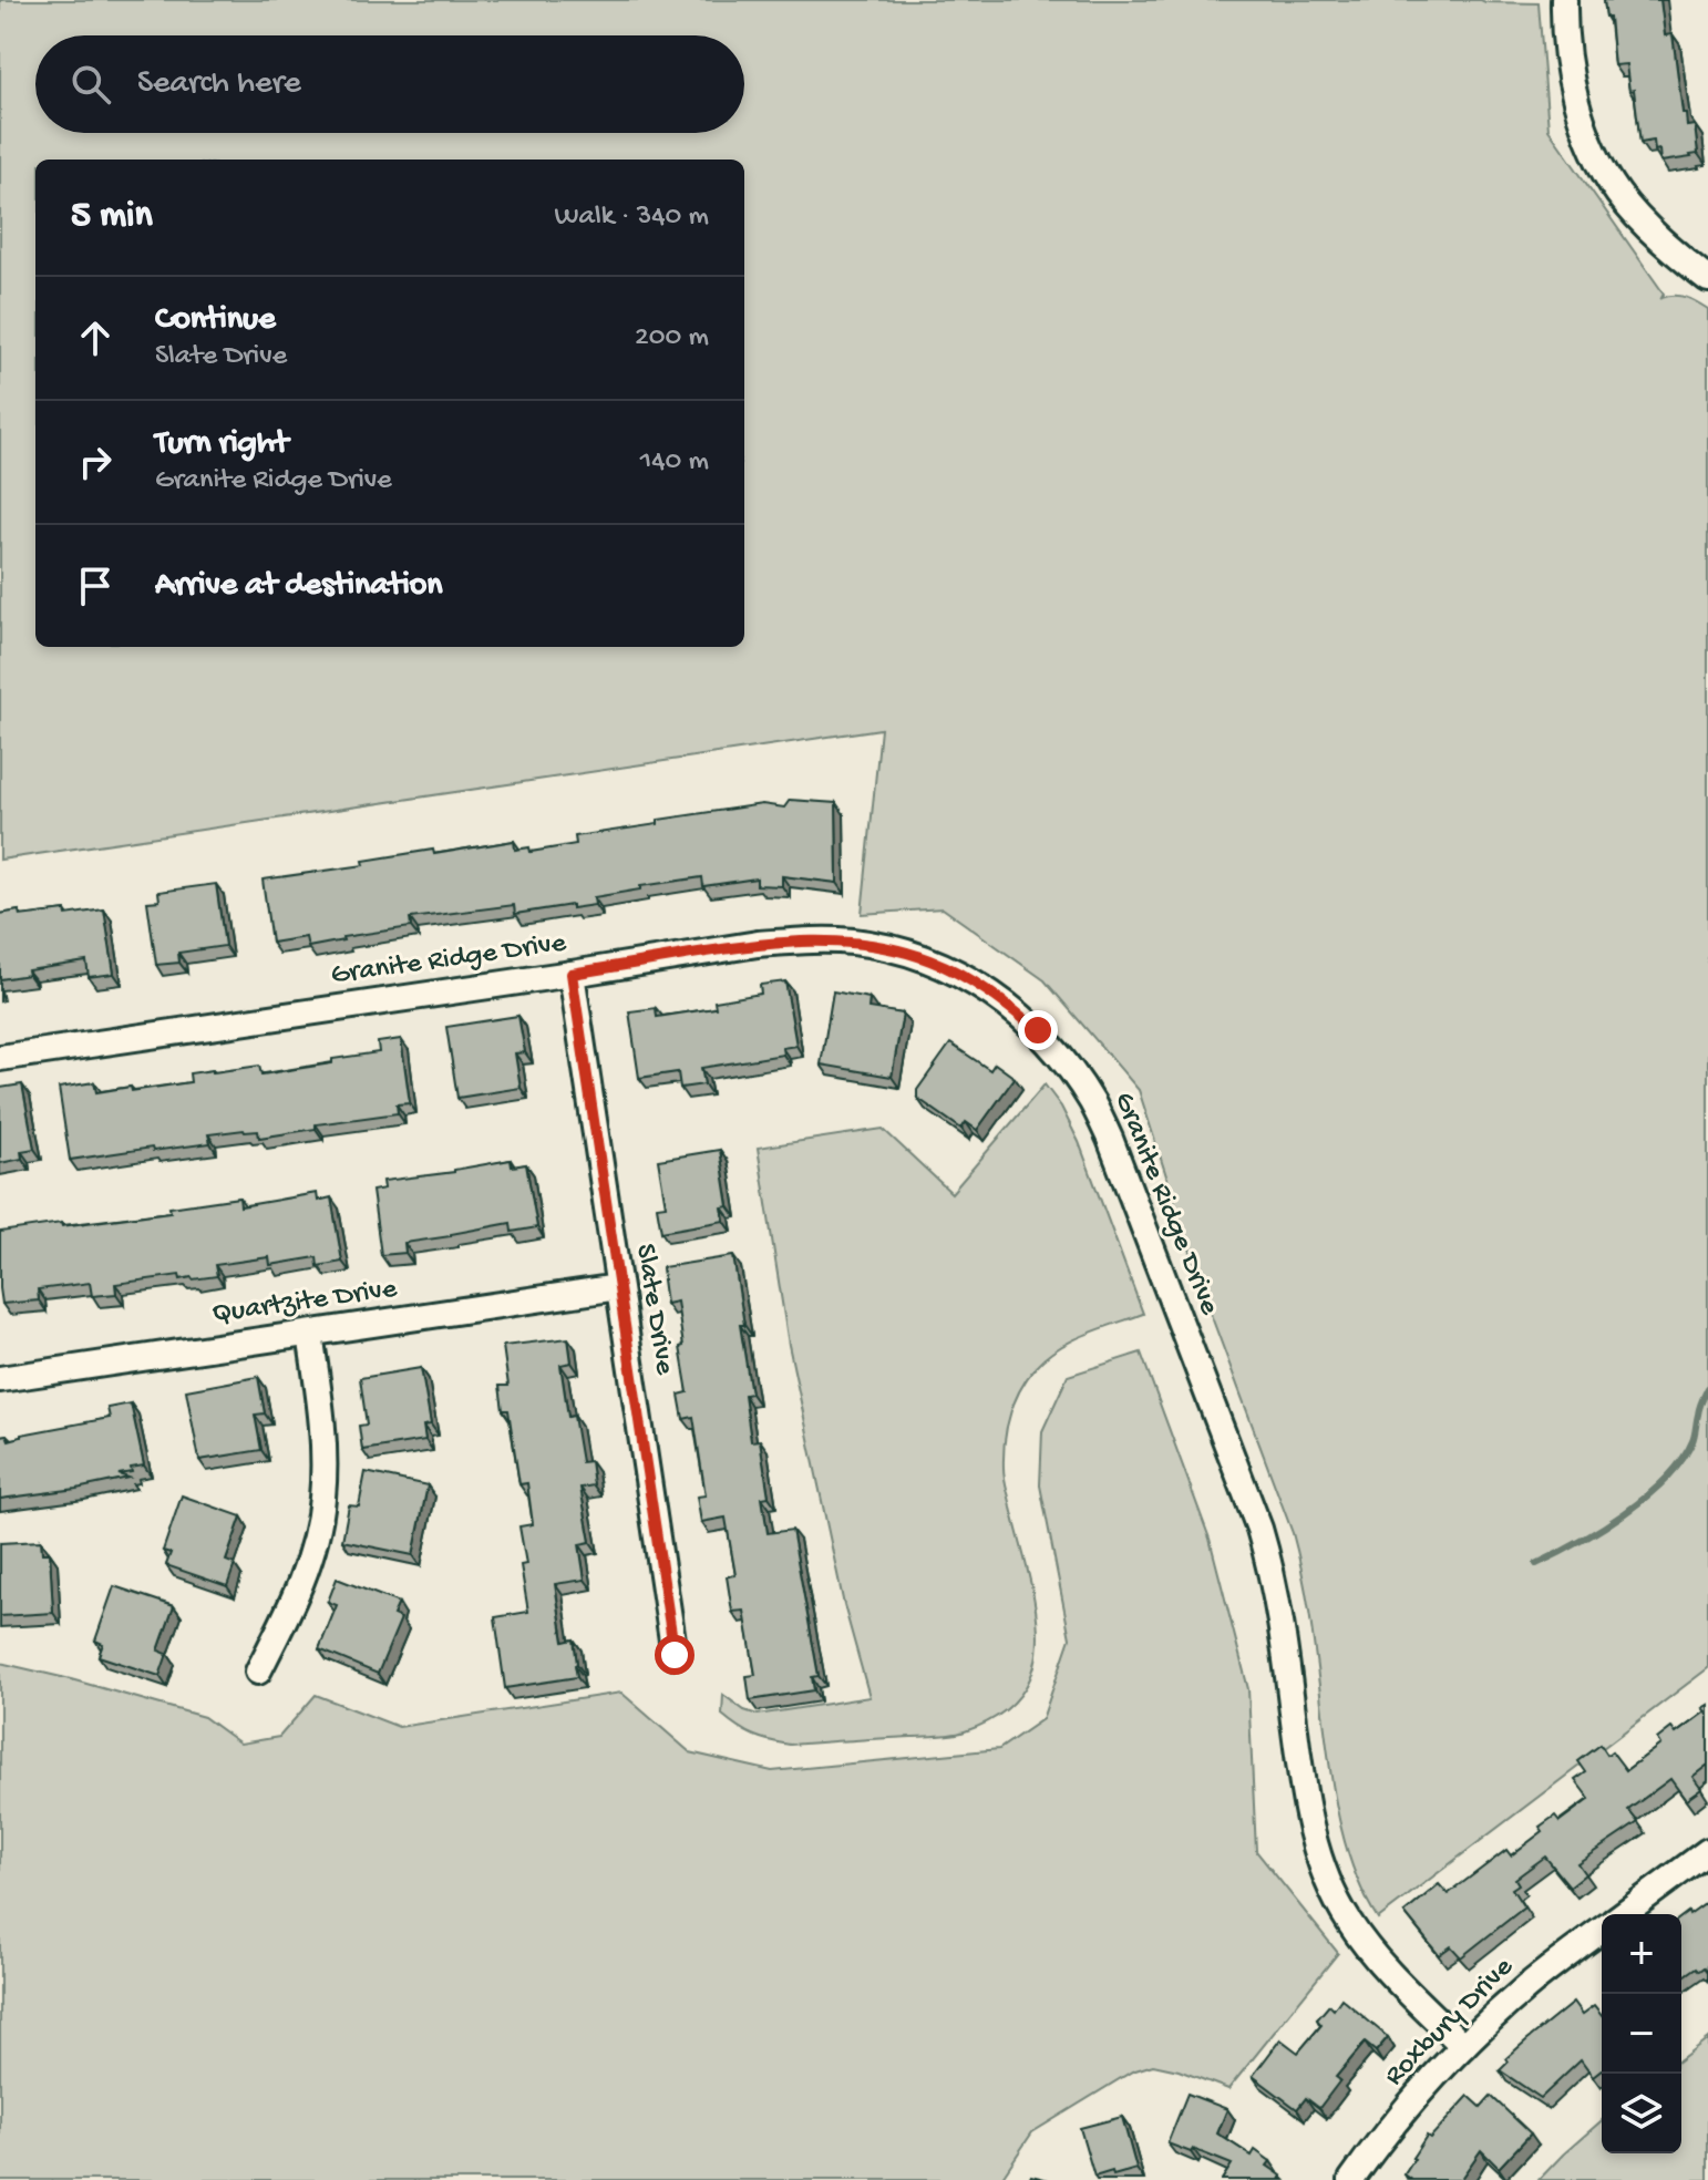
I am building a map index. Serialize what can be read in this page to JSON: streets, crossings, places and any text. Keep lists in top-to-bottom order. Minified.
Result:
{"streets":{"street":["Granite Ridge Drive","Quartzite Drive","Slate Drive","Roxbury Drive"]},"crossings":[["Granite Ridge Drive","Slate Drive"],["Granite Ridge Drive","Roxbury Drive"],["Quartzite Drive","Slate Drive"]],"page":{"search":"Search here","heading":["5 min","Walk · 340 m"],"list":[["Continue","Slate Drive","200 m"],["Turn right","Granite Ridge Drive","140 m"],"Arrive at destination"],"map_buttons":["+","−"]}}
